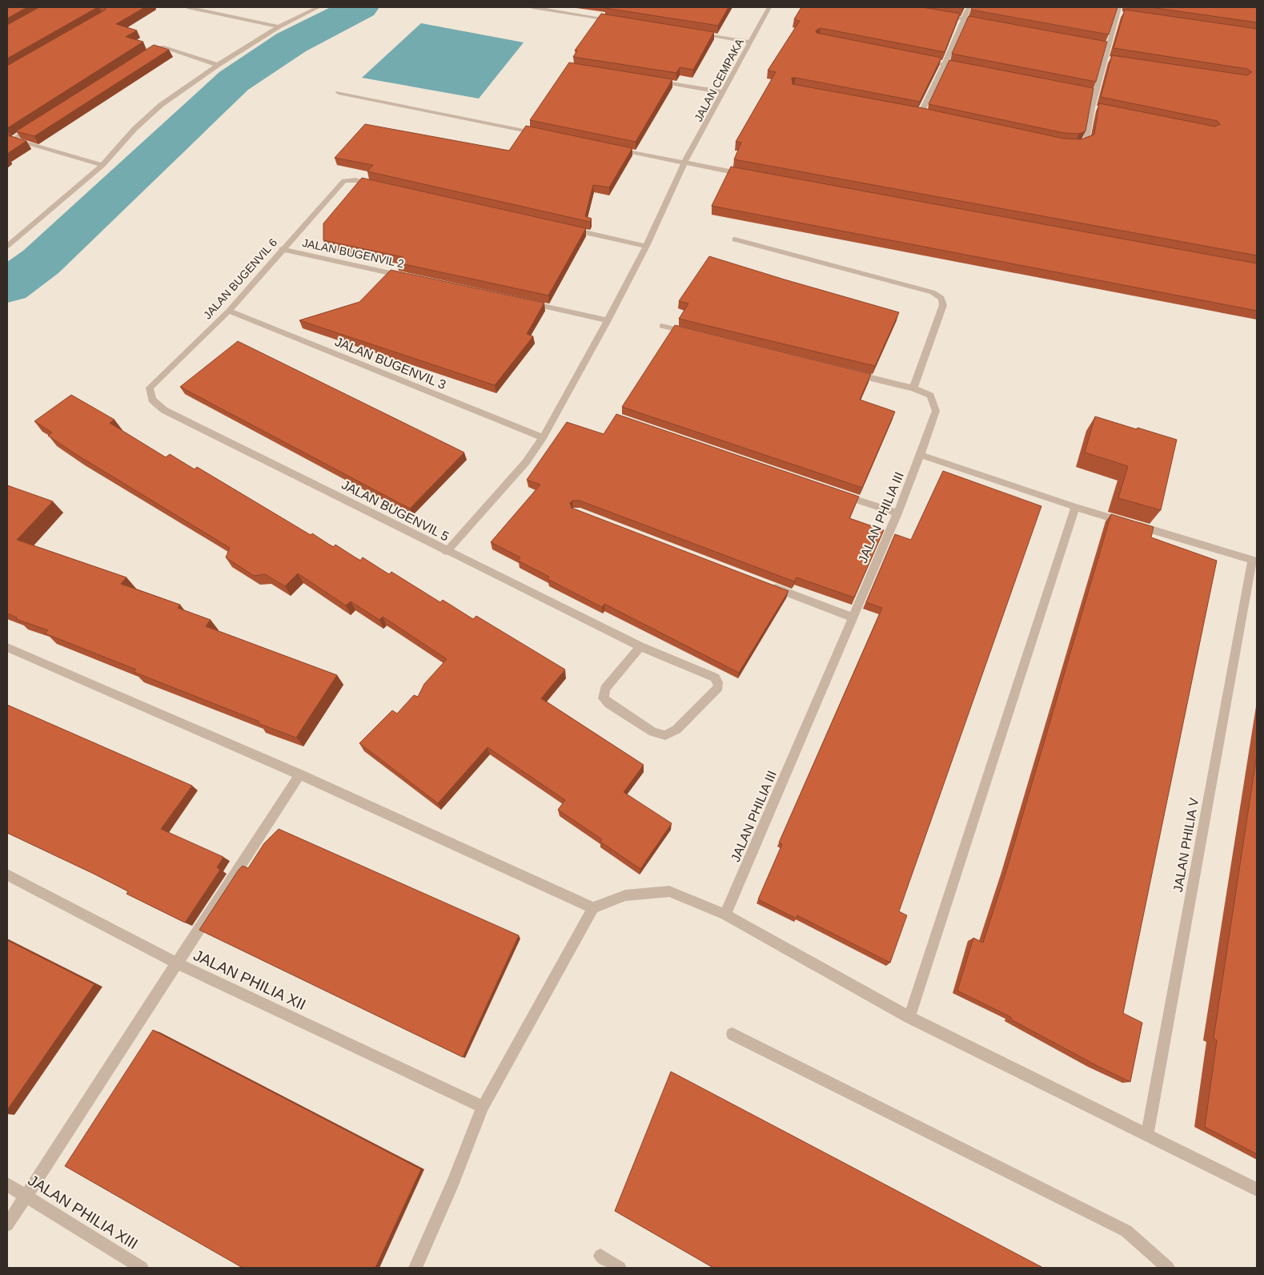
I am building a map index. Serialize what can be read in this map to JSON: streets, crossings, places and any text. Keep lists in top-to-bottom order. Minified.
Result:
{"streets":{"street":["JALAN CEMPAKA","JALAN BUGENVIL 2","JALAN BUGENVIL 6","JALAN BUGENVIL 3","JALAN BUGENVIL 5","JALAN PHILIA III","JALAN PHILIA V","JALAN PHILIA XII","JALAN PHILIA XIII"]},"crossings":[["JALAN CEMPAKA","JALAN BUGENVIL 3"],["JALAN CEMPAKA","JALAN BUGENVIL 5"],["JALAN BUGENVIL 2","JALAN BUGENVIL 6"],["JALAN BUGENVIL 6","JALAN BUGENVIL 3"],["JALAN BUGENVIL 6","JALAN BUGENVIL 5"]]}
